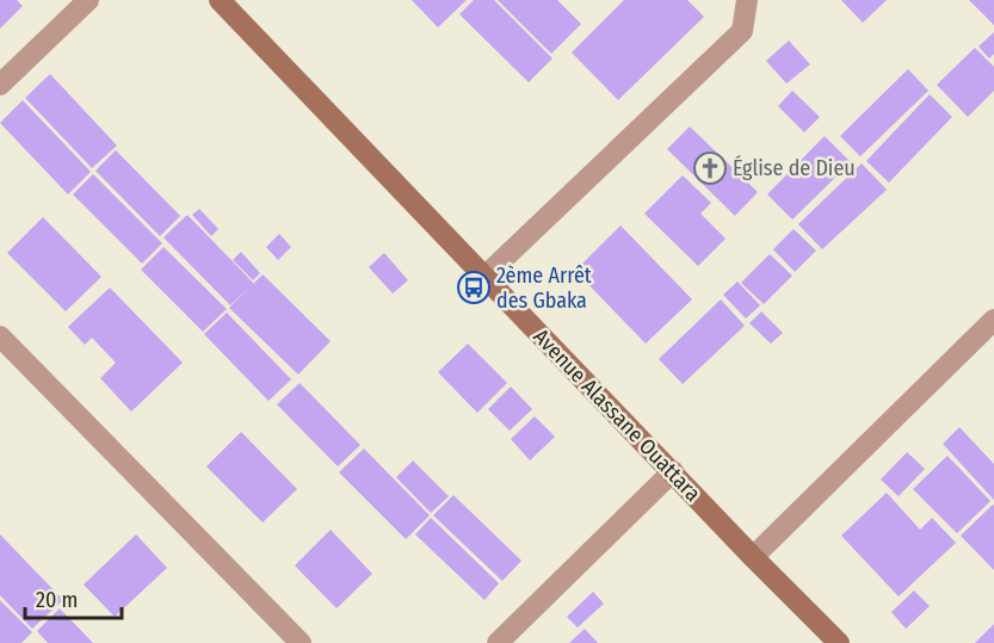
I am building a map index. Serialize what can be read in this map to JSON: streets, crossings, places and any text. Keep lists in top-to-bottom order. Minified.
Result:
{"streets":{"street":["Avenue Alassane Ouattara"]},"places":{"church":["Église de Dieu"],"bus stop":["2ème Arrêt des Gbaka"]},"scale_bar":"20 m"}
